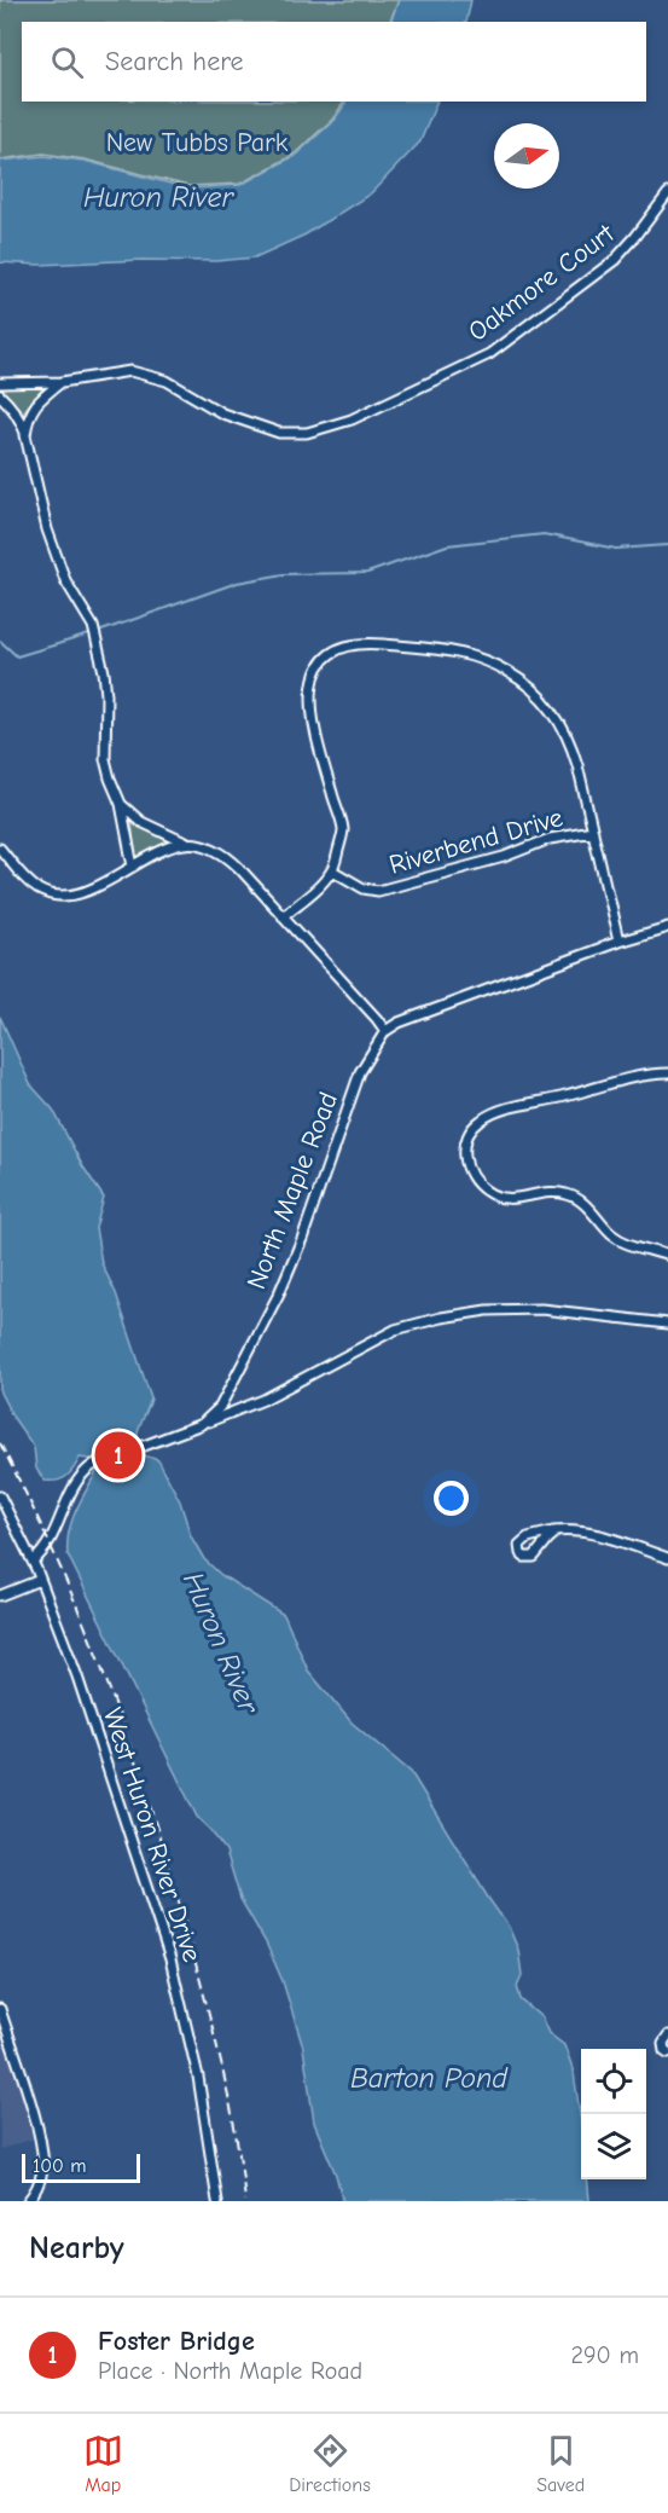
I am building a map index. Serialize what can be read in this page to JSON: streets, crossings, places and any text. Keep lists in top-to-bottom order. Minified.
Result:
{"streets":{"street":["Oakmore Court","Riverbend Drive","North Maple Road","West Huron River Drive"]},"crossings":[["North Maple Road","West Huron River Drive"]],"water":["Huron River","Barton Pond"],"parks":["New Tubbs Park"],"scale_bar":"100 m","north":"right","page":{"search":"Search here","pins":"1","scale":"100 m","heading":"Nearby","list":[{"mark":"1","name":"Foster Bridge","note":"Place · North Maple Road","value":"290 m"}],"nav":["Map","Directions","Saved"]}}
